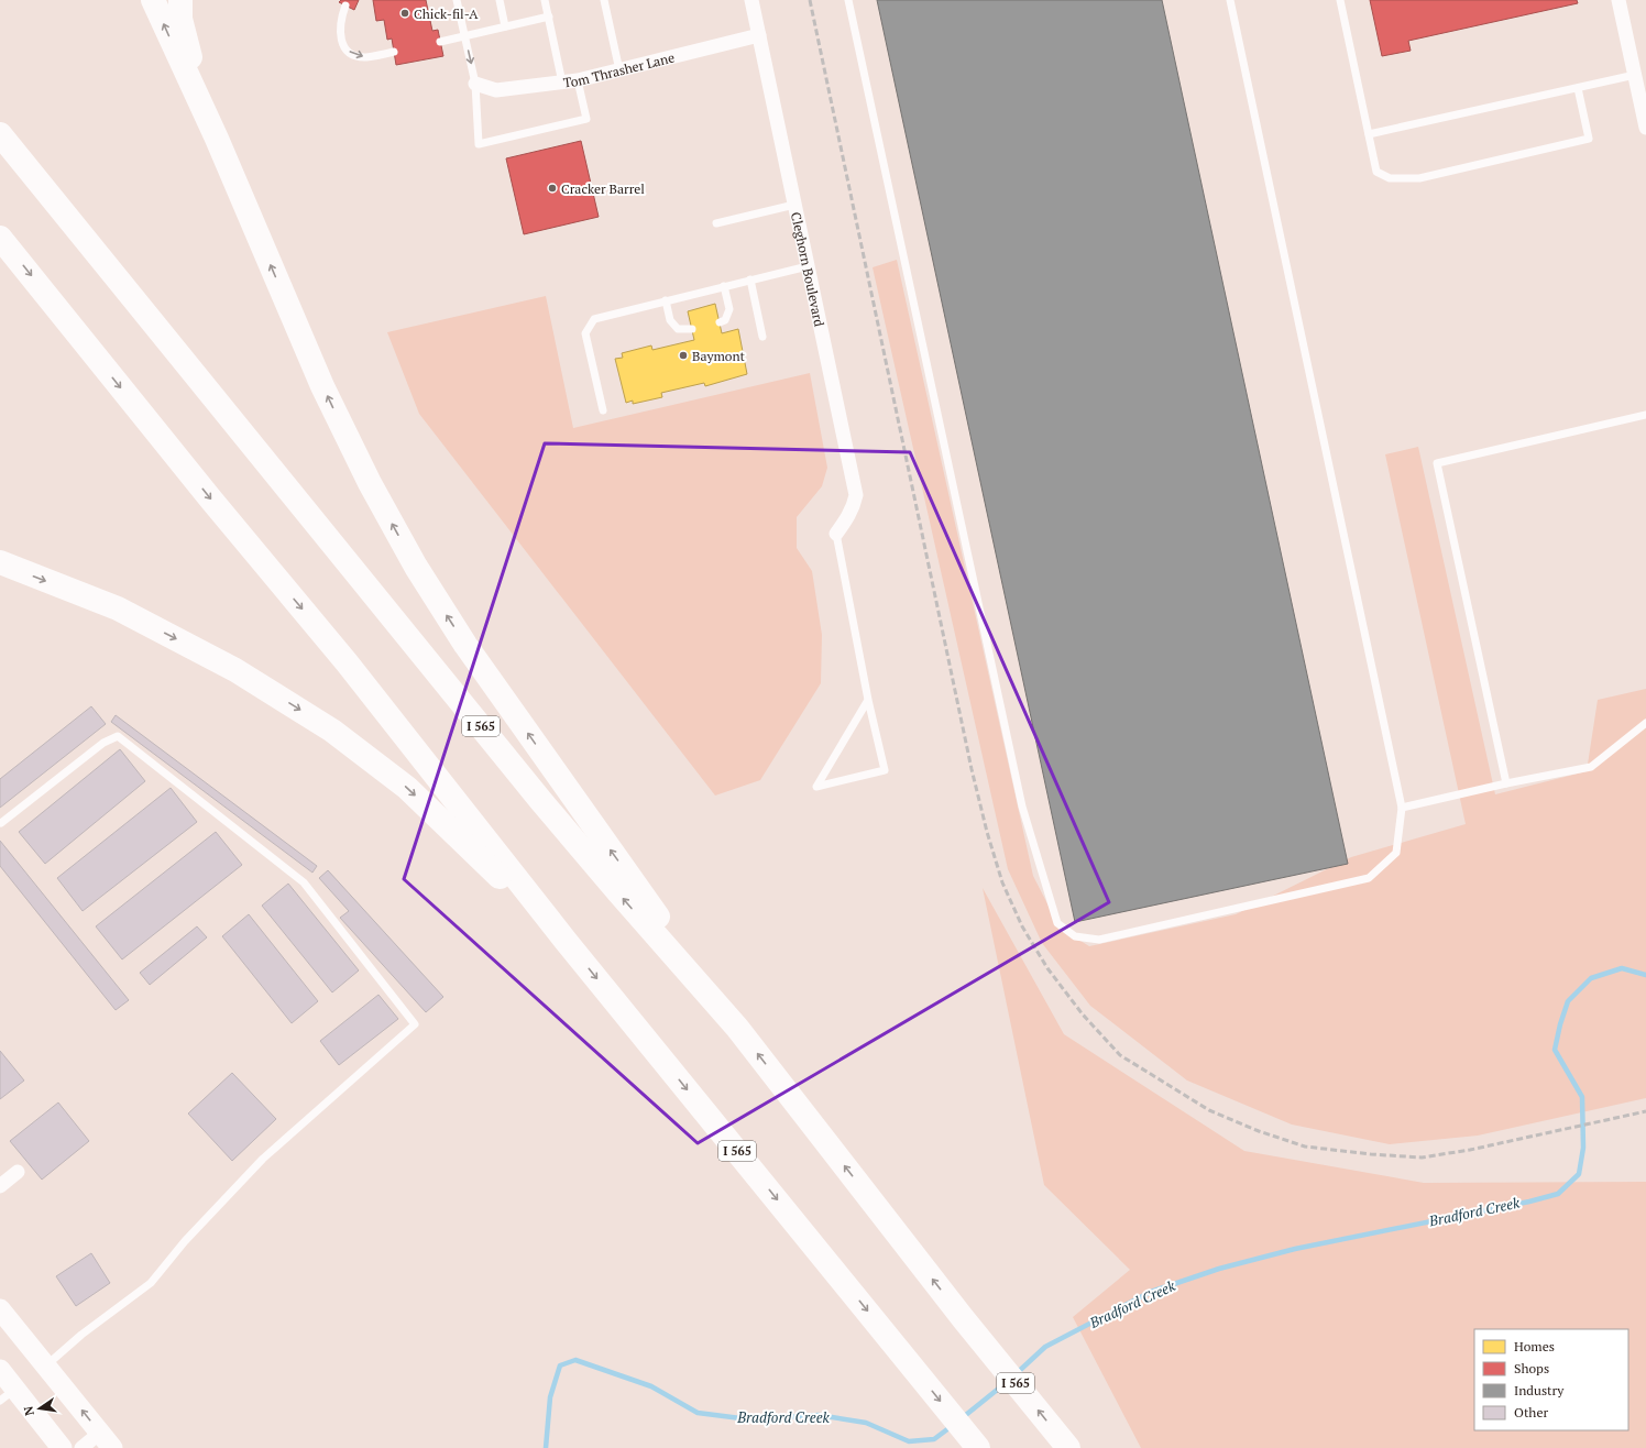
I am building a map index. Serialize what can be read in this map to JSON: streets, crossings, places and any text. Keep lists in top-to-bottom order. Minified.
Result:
{"streets":{"highway":["I 565"],"street":["Tom Thrasher Lane","Cleghorn Boulevard"]},"crossings":[["Tom Thrasher Lane","Cleghorn Boulevard"]],"water":["Bradford Creek"],"places":["Chick-fil-A","Cracker Barrel","Baymont"],"legend":["Homes","Shops","Industry","Other"],"north":"left"}
